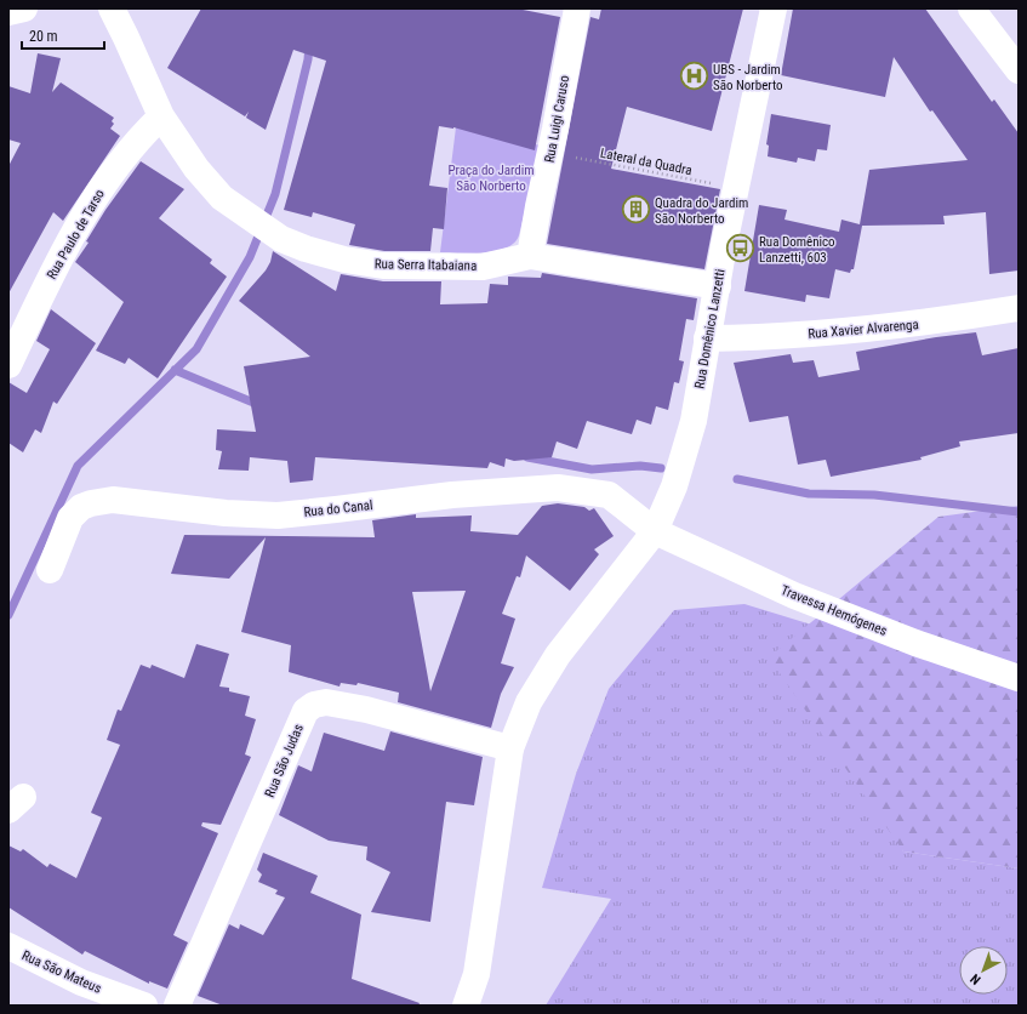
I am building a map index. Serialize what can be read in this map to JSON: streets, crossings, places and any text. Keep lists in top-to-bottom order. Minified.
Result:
{"streets":{"street":["Rua Luigi Caruso","Rua Paulo de Tarso","Rua Serra Itabaiana","Rua Domênico Lanzetti","Rua Xavier Alvarenga","Rua do Canal","Travessa Hemógenes","Rua São Judas","Rua São Mateus"],"path":["Lateral da Quadra"]},"crossings":[["Rua Luigi Caruso","Lateral da Quadra"],["Rua Luigi Caruso","Rua Serra Itabaiana"],["Lateral da Quadra","Rua Domênico Lanzetti"],["Rua Paulo de Tarso","Rua Serra Itabaiana"],["Rua Serra Itabaiana","Rua Domênico Lanzetti"],["Rua Domênico Lanzetti","Rua Xavier Alvarenga"],["Rua Domênico Lanzetti","Rua do Canal"],["Rua Domênico Lanzetti","Travessa Hemógenes"],["Rua Domênico Lanzetti","Rua São Judas"],["Rua do Canal","Travessa Hemógenes"]],"parks":["Praça do Jardim São Norberto"],"places":{"hospital":["UBS - Jardim São Norberto"],"building":["Quadra do Jardim São Norberto"],"bus stop":["Rua Domênico Lanzetti, 603"]},"scale_bar":"20 m","north":"bottom left"}
